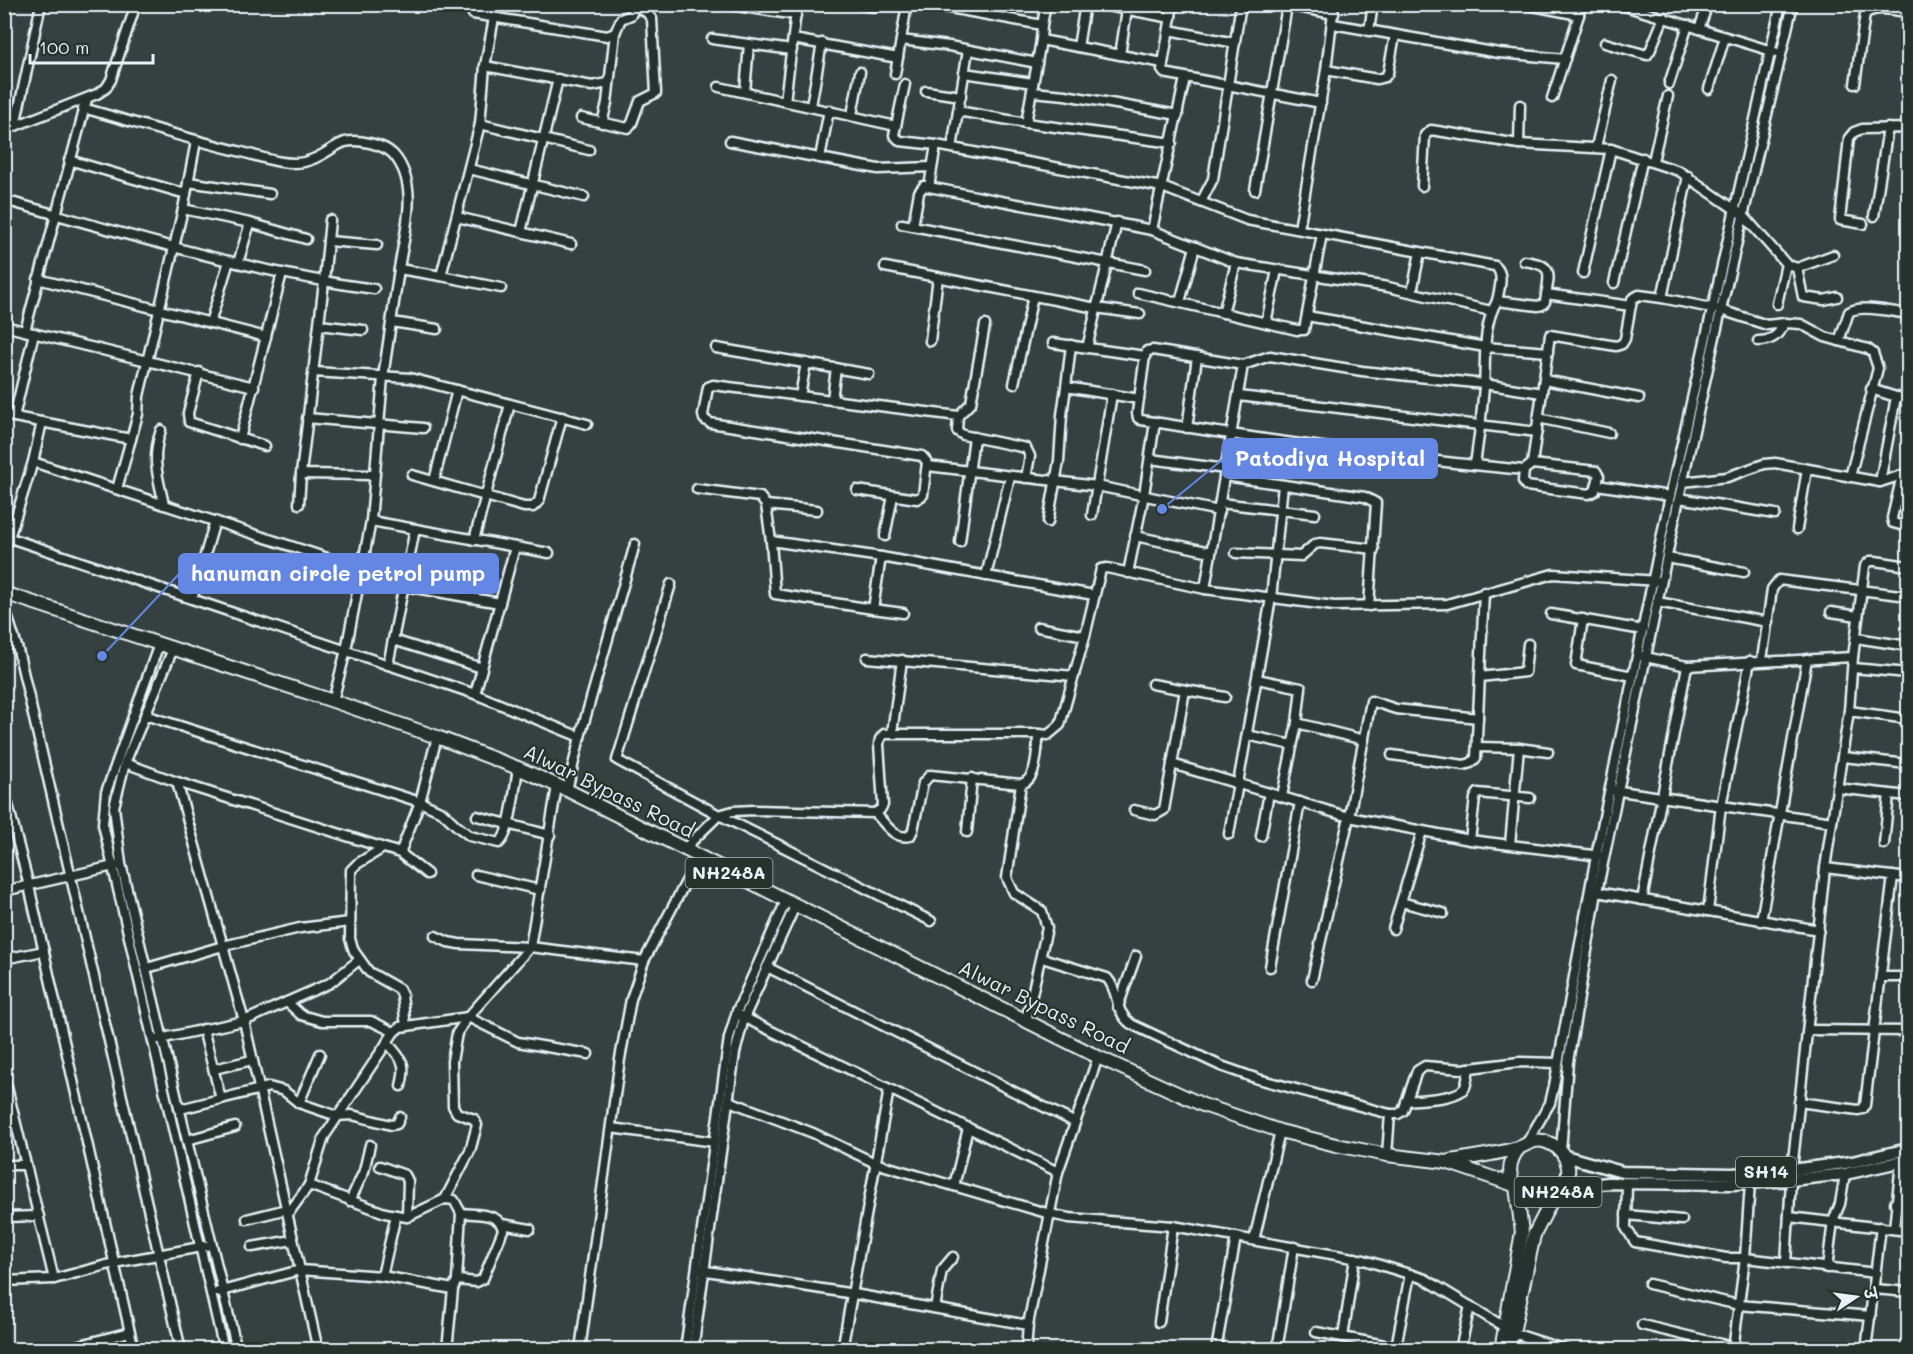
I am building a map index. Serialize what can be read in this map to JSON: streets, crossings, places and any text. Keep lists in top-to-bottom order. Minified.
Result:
{"streets":{"highway":["Alwar Bypass Road","NH248A"],"main road":["SH14"]},"crossings":[["Alwar Bypass Road","NH248A"],["NH248A","SH14"]],"places":["Patodiya Hospital","hanuman circle petrol pump"],"scale_bar":"100 m","north":"right"}
